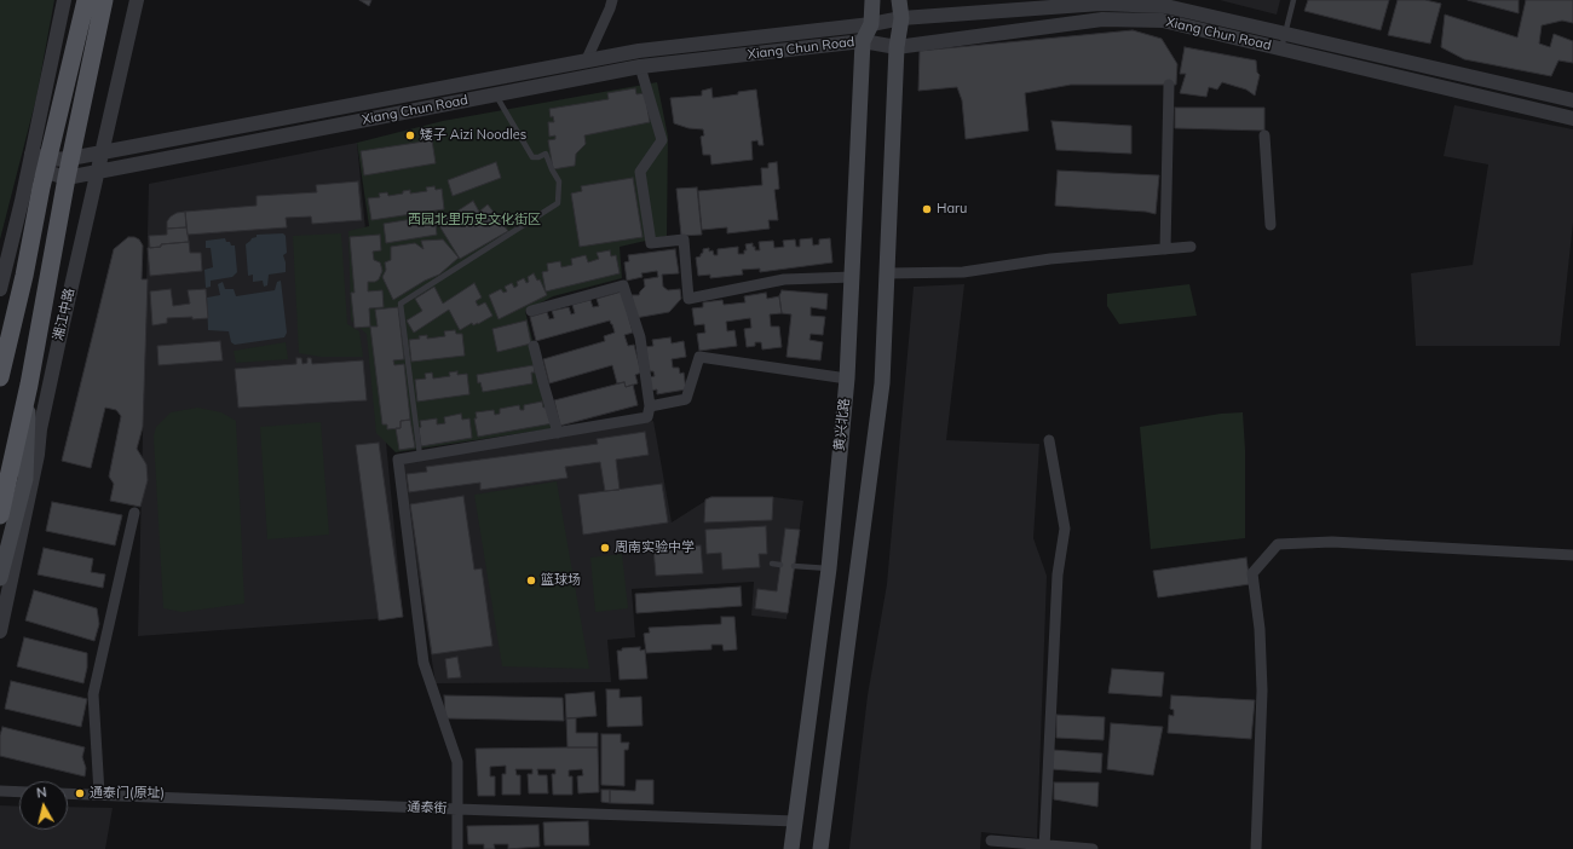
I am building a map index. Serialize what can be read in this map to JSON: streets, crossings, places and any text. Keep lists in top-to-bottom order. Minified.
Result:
{"streets":{"main road":["湘江中路","黄兴北路"],"street":["Xiang Chun Road","通泰街"]},"crossings":[["Xiang Chun Road","湘江中路"],["Xiang Chun Road","黄兴北路"],["黄兴北路","通泰街"]],"parks":["西园北里历史文化街区"],"places":["矮子 Aizi Noodles","Haru","周南实验中学","篮球场","通泰门(原址)"],"north":"top"}
